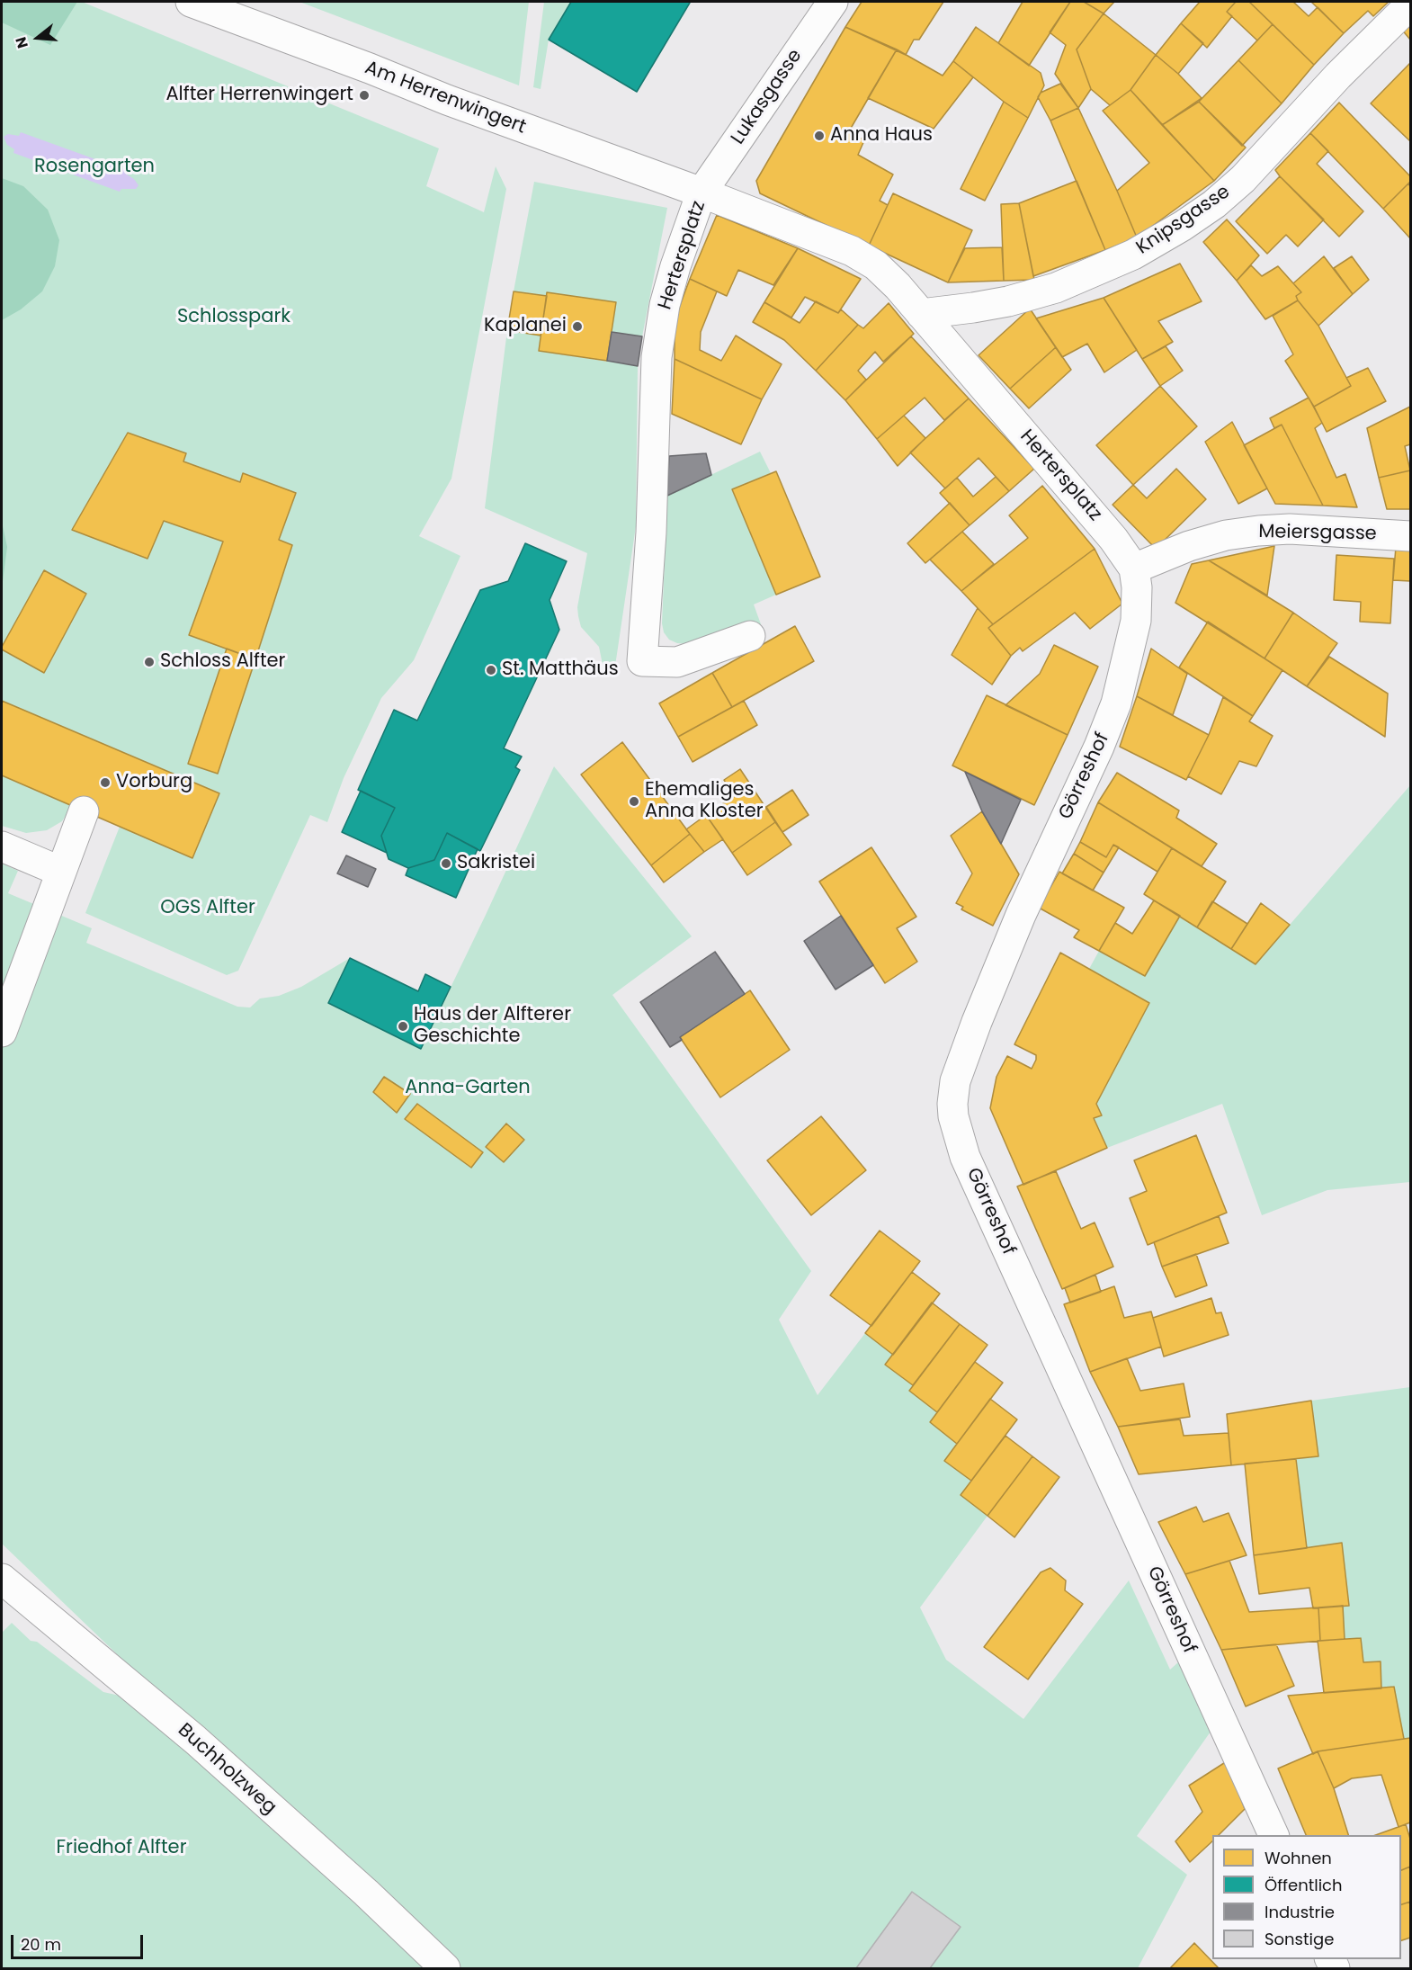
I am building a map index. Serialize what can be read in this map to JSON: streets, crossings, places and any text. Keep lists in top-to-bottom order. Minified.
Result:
{"streets":{"street":["Lukasgasse","Am Herrenwingert","Knipsgasse","Hertersplatz","Meiersgasse","Görreshof","Buchholzweg"]},"crossings":[["Lukasgasse","Am Herrenwingert"],["Lukasgasse","Hertersplatz"],["Am Herrenwingert","Hertersplatz"],["Knipsgasse","Hertersplatz"],["Hertersplatz","Meiersgasse"],["Hertersplatz","Görreshof"],["Meiersgasse","Görreshof"]],"parks":["Rosengarten","Schlosspark","OGS Alfter","Anna-Garten","Friedhof Alfter"],"places":["Alfter Herrenwingert","Anna Haus","Kaplanei","Schloss Alfter","St. Matthäus","Vorburg","Ehemaliges Anna Kloster","Sakristei","Haus der Alfterer Geschichte"],"legend":["Wohnen","Öffentlich","Industrie","Sonstige"],"scale_bar":"20 m","north":"left"}
